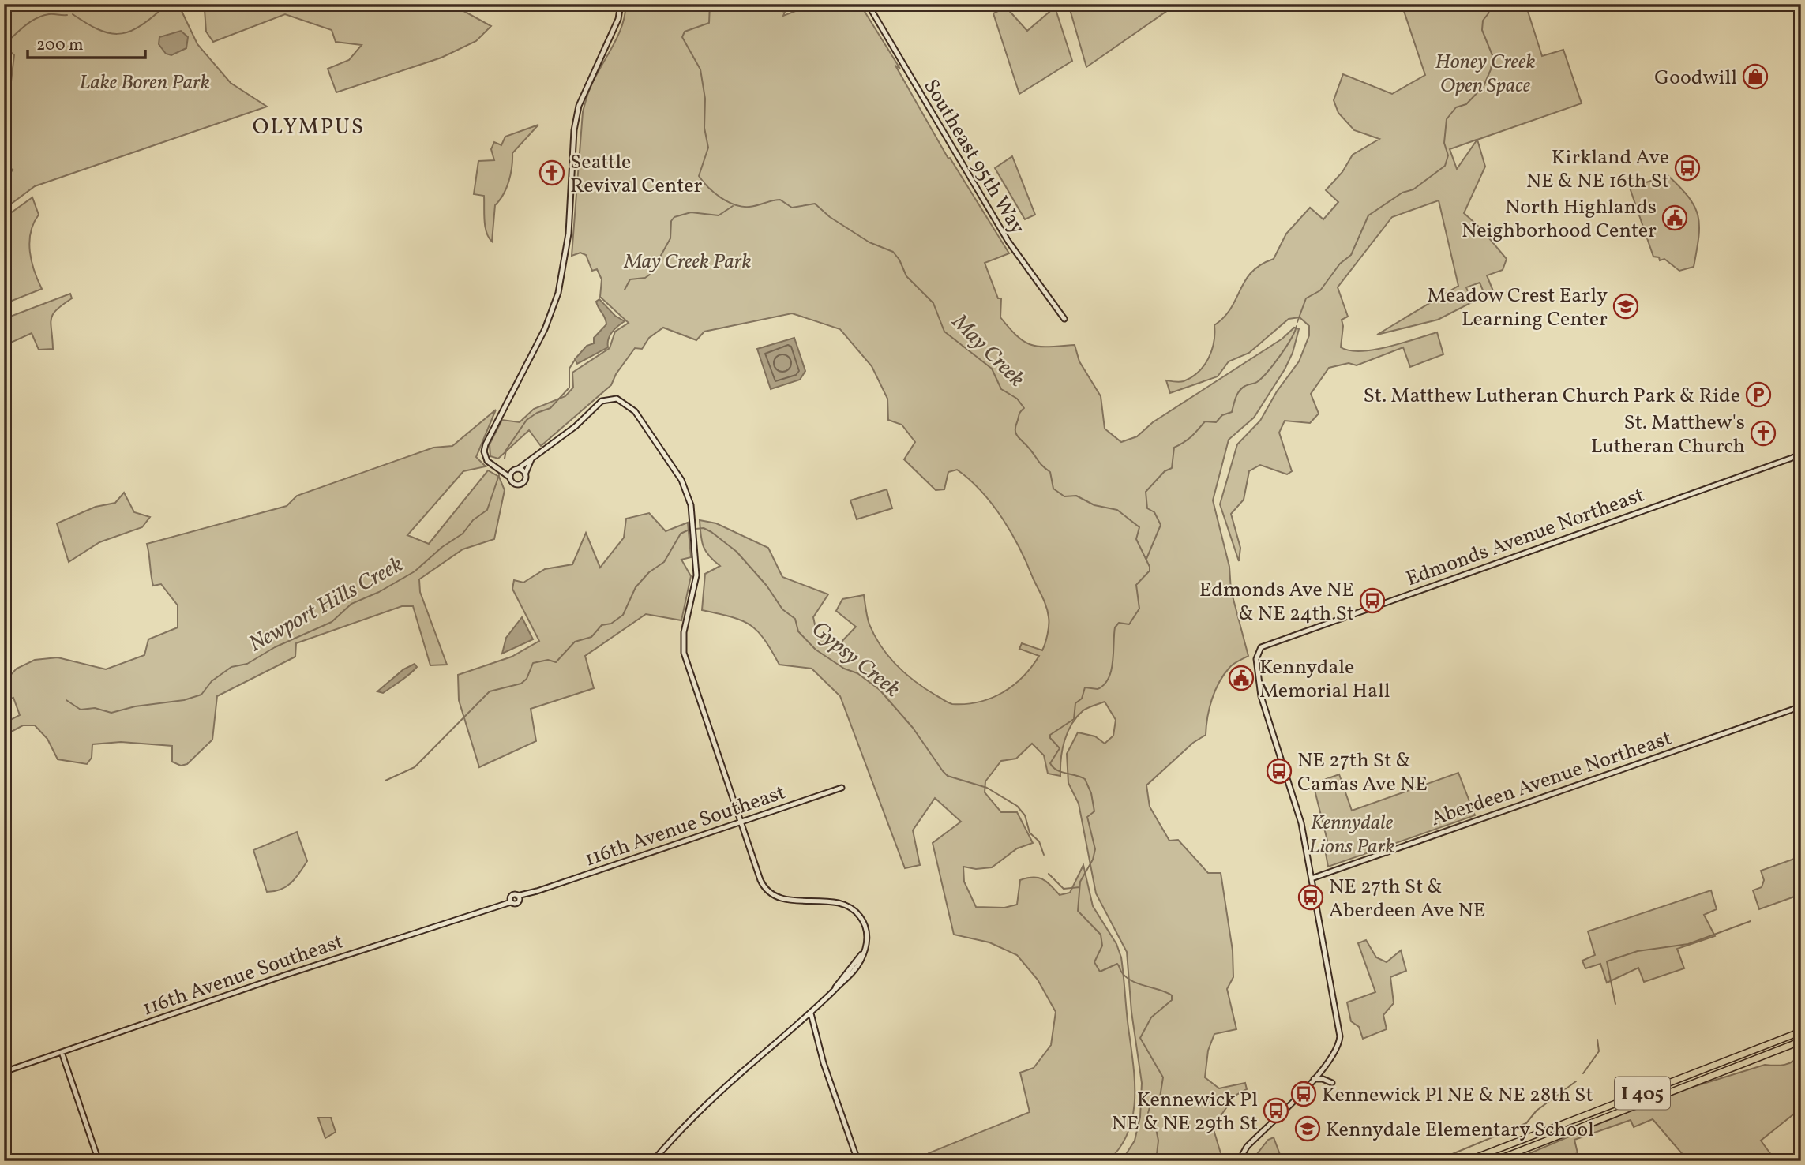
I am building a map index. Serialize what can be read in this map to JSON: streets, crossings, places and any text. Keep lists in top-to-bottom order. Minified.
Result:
{"streets":{"highway":["I 405"],"street":["Southeast 95th Way","Edmonds Avenue Northeast","Aberdeen Avenue Northeast","116th Avenue Southeast"]},"crossings":[["Edmonds Avenue Northeast","Aberdeen Avenue Northeast"]],"districts":["OLYMPUS"],"water":["May Creek","Newport Hills Creek","Gypsy Creek"],"parks":["Honey Creek Open Space","Lake Boren Park","May Creek Park","Kennydale Lions Park"],"places":{"shop":["Goodwill"],"bus stop":["Kirkland Ave NE & NE 16th St","Edmonds Ave NE & NE 24th St","NE 27th St & Camas Ave NE","NE 27th St & Aberdeen Ave NE","Kennewick Pl NE & NE 28th St","Kennewick Pl NE & NE 29th St"],"church":["Seattle Revival Center","St. Matthew's Lutheran Church"],"public building":["North Highlands Neighborhood Center","Kennydale Memorial Hall"],"school or university":["Meadow Crest Early Learning Center","Kennydale Elementary School"],"parking":["St. Matthew Lutheran Church Park & Ride"]},"scale_bar":"200 m"}
